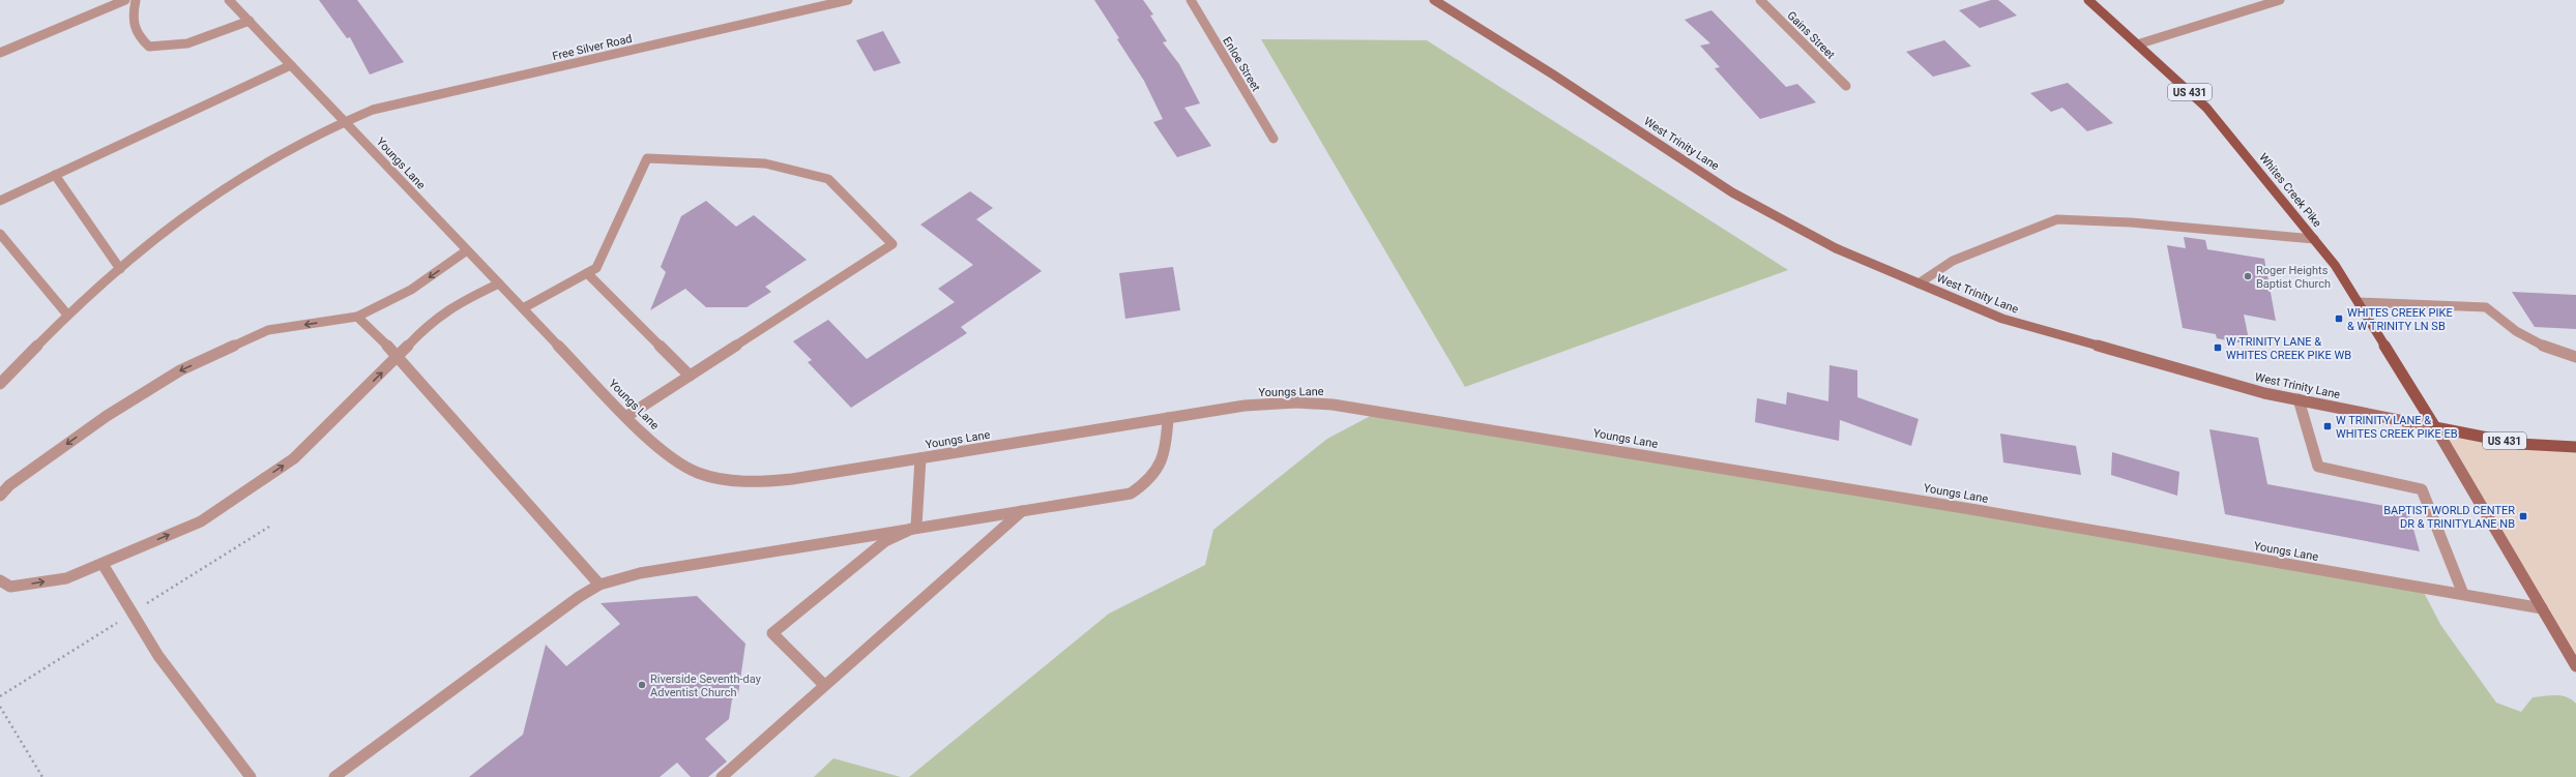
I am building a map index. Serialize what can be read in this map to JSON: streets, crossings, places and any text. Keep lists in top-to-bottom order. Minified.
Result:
{"streets":{"main road":["US 431","West Trinity Lane","Whites Creek Pike"],"street":["Gains Street","Free Silver Road","Enloe Street","Youngs Lane"]},"crossings":[["Free Silver Road","Youngs Lane"],["West Trinity Lane","Whites Creek Pike"]],"places":{"other":["Roger Heights Baptist Church","Riverside Seventh-day Adventist Church"],"transit":["WHITES CREEK PIKE & W TRINITY LN SB","W TRINITY LANE & WHITES CREEK PIKE WB","W TRINITY LANE & WHITES CREEK PIKE EB","BAPTIST WORLD CENTER DR & TRINITYLANE NB"]}}
